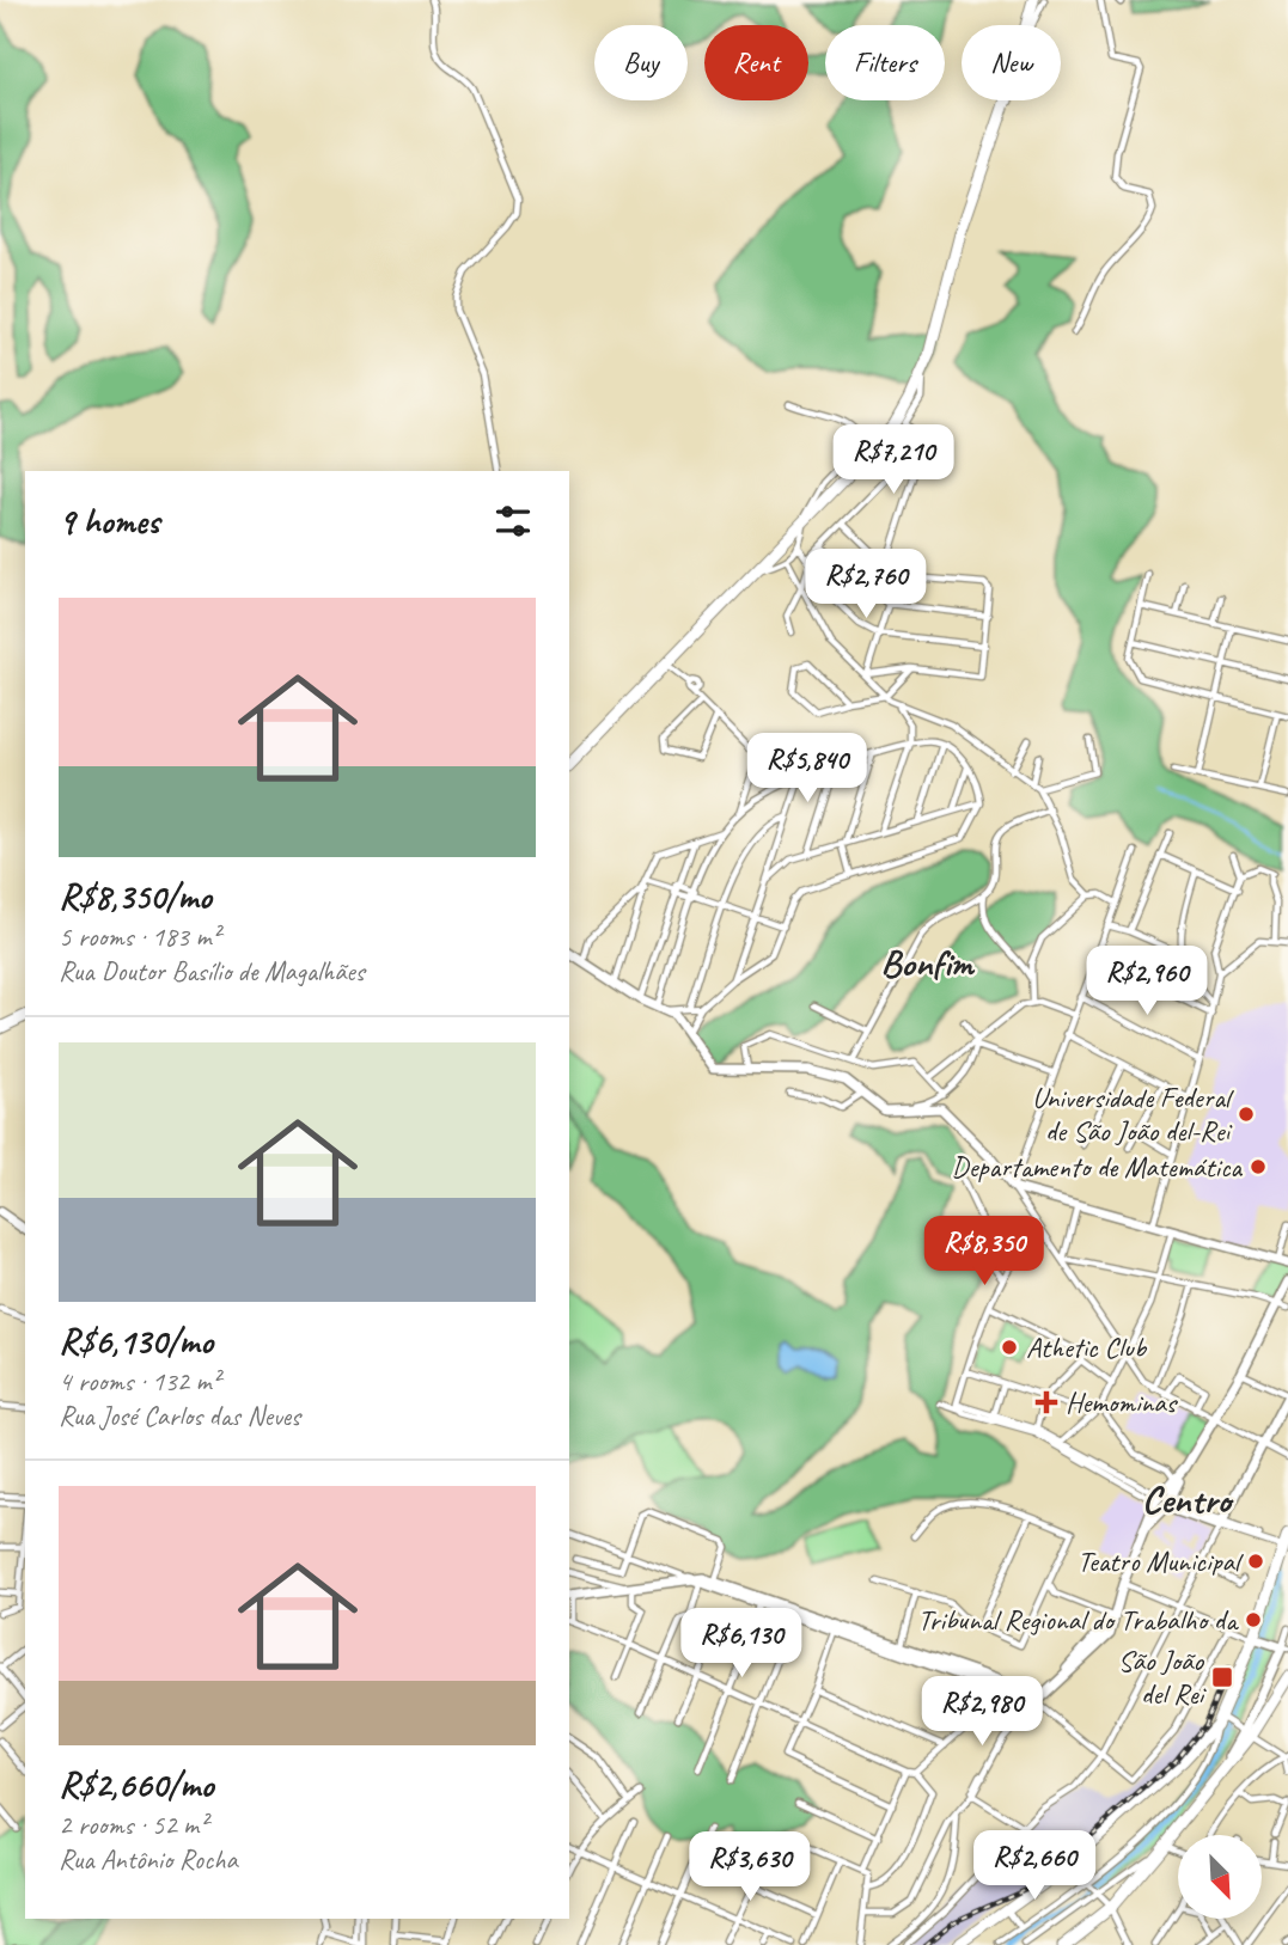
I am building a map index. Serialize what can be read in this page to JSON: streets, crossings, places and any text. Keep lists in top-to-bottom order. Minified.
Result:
{"districts":["Bonfim","Centro"],"places":{"other":["Universidade Federal de São João del-Rei","Departamento de Matemática","Athetic Club","Teatro Municipal","Tribunal Regional do Trabalho da"],"health":["Hemominas"],"transit":["São João del Rei"]},"north":"bottom right","page":{"chip":["Buy","Rent","Filters","New"],"price":["R$7,210","R$2,760","R$5,840","R$2,960","R$8,350","R$6,130","R$2,980","R$2,660","R$3,630"],"heading":"9 homes","list":[{"name":"R$8,350/mo","note":"5 rooms · 183 m² · Rua Doutor Basílio de Magalhães"},{"name":"R$6,130/mo","note":"4 rooms · 132 m² · Rua José Carlos das Neves"},{"name":"R$2,660/mo","note":"2 rooms · 52 m² · Rua Antônio Rocha"}]}}
